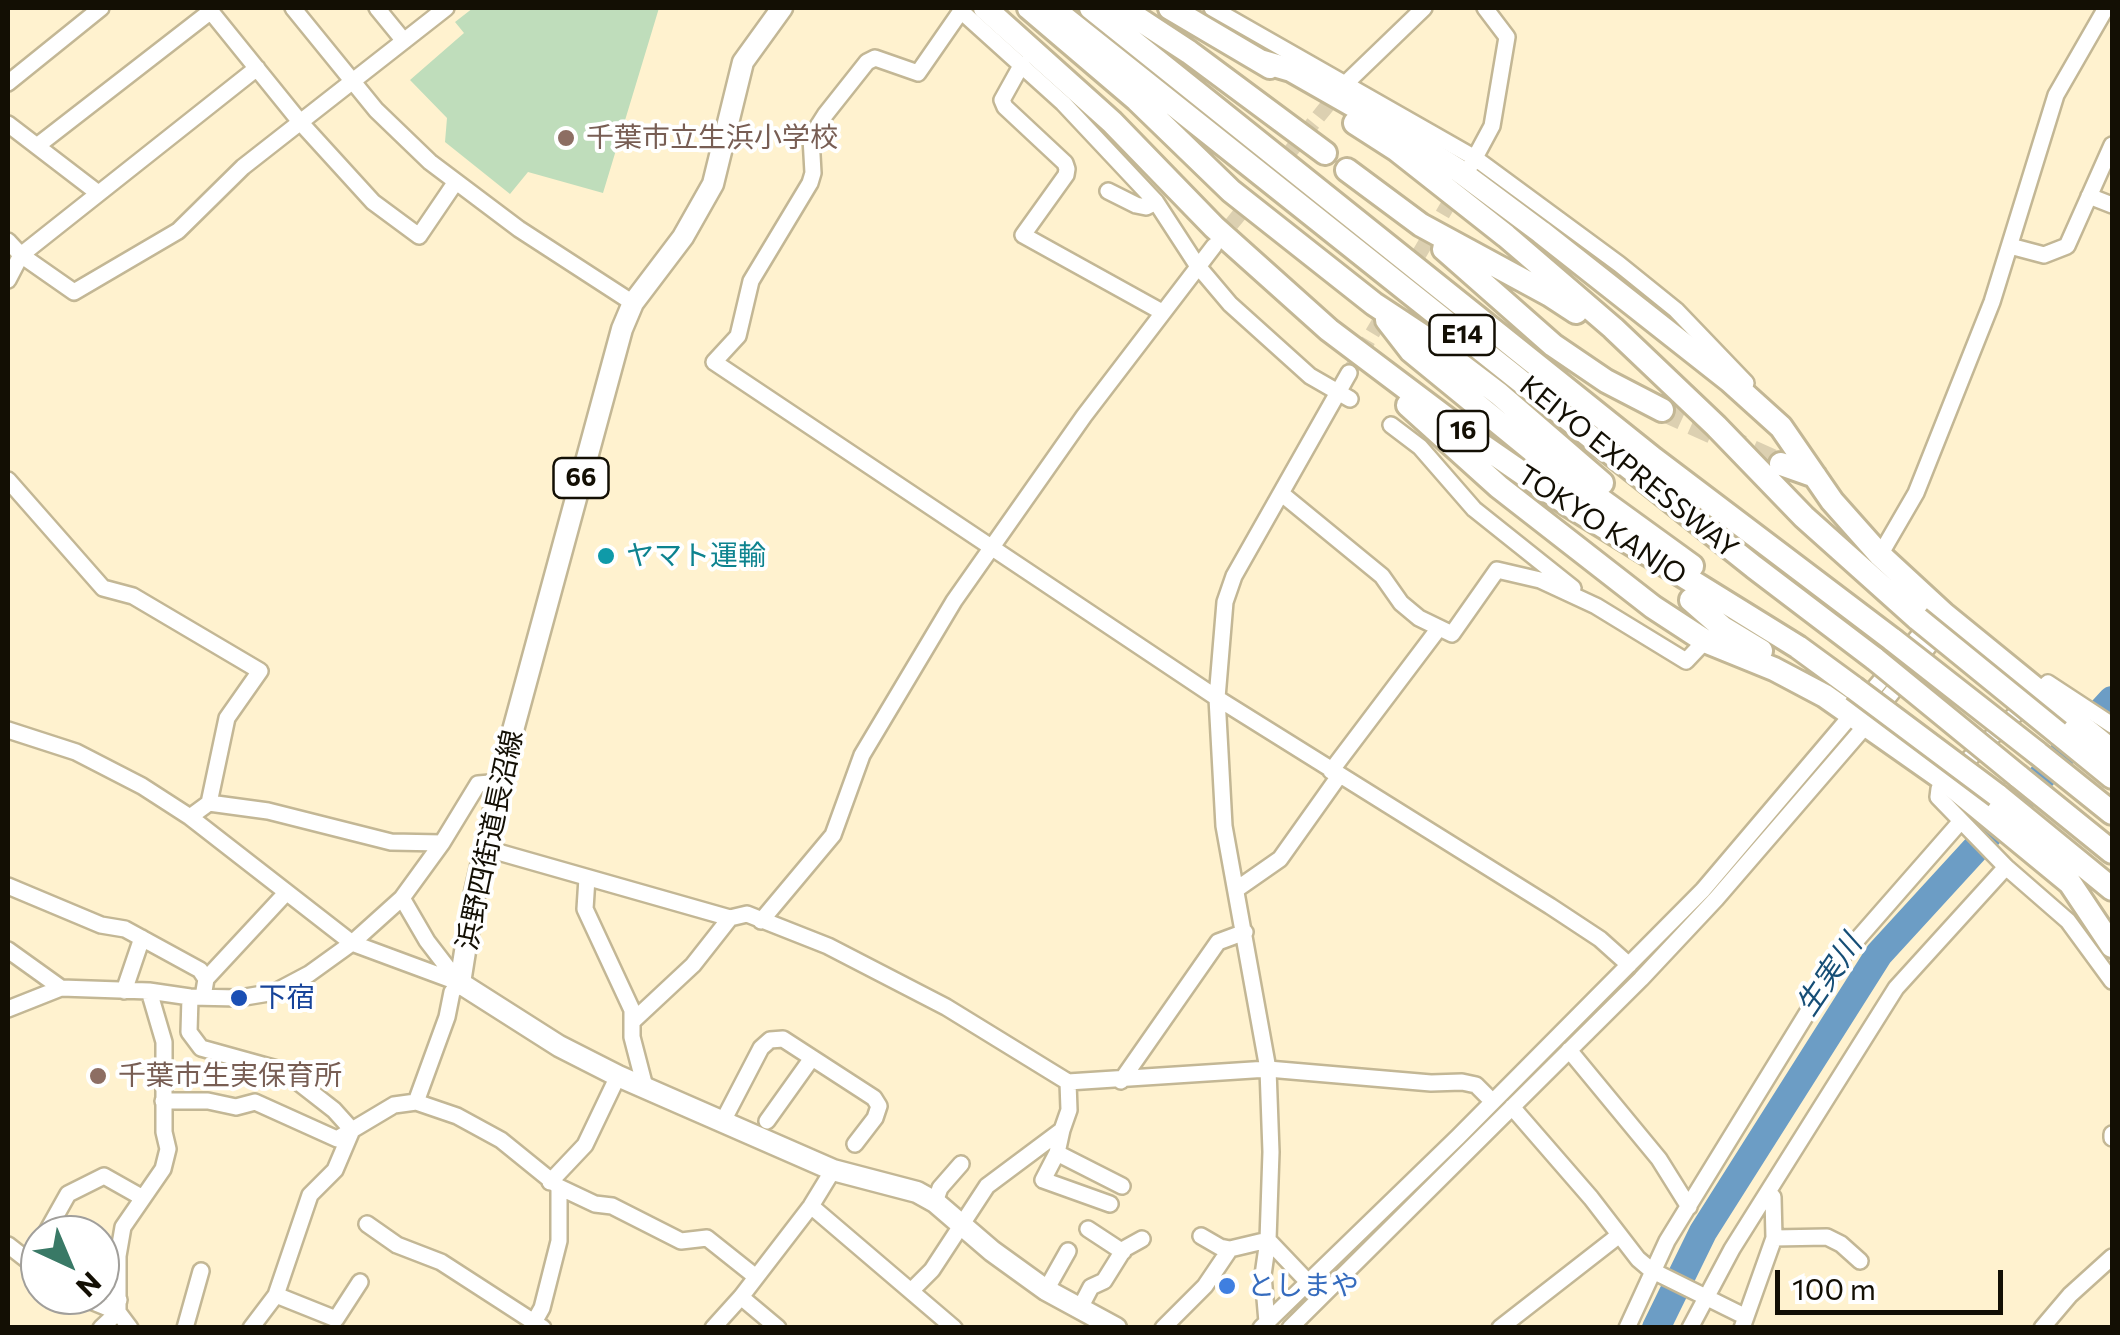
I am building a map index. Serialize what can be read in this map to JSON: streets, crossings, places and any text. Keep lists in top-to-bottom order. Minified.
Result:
{"streets":{"highway":["E14","16","KEIYO EXPRESSWAY","TOKYO KANJO"],"main road":["66","浜野四街道長沼線"]},"water":["生実川"],"places":["千葉市立生浜小学校","ヤマト運輸","下宿","千葉市生実保育所","としまや"],"scale_bar":"100 m","north":"bottom right"}
